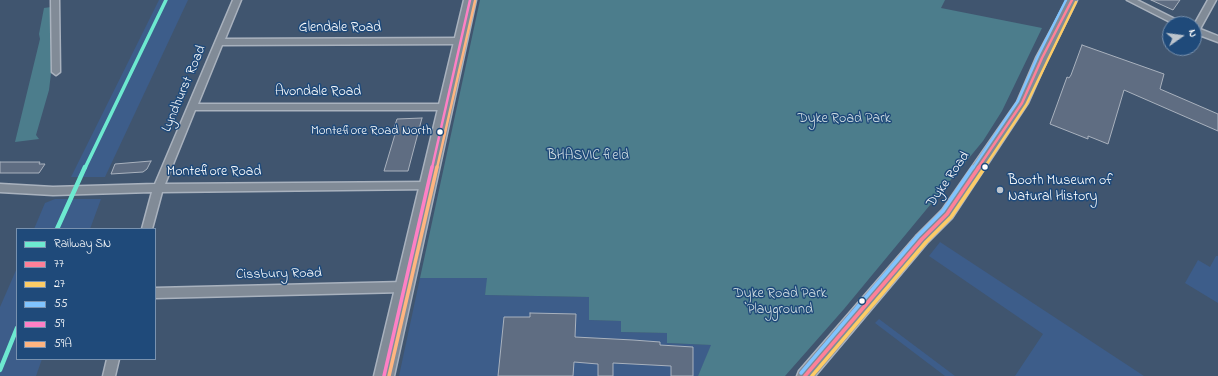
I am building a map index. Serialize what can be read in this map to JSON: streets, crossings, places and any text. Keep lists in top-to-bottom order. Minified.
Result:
{"streets":{"street":["Glendale Road","Lyndhurst Road","Avondale Road","Montefiore Road","Dyke Road","Cissbury Road"]},"crossings":[["Glendale Road","Lyndhurst Road"],["Lyndhurst Road","Avondale Road"],["Lyndhurst Road","Montefiore Road"]],"parks":["Dyke Road Park","BHASVIC field","Dyke Road Park Playground"],"places":["Montefiore Road North","Booth Museum of Natural History"],"lines":["rail line SN","transit line 77","transit line 55","transit line 59","transit line 59A","transit line 27"],"legend":["Railway SN","77","27","55","59","59A"],"north":"right"}
